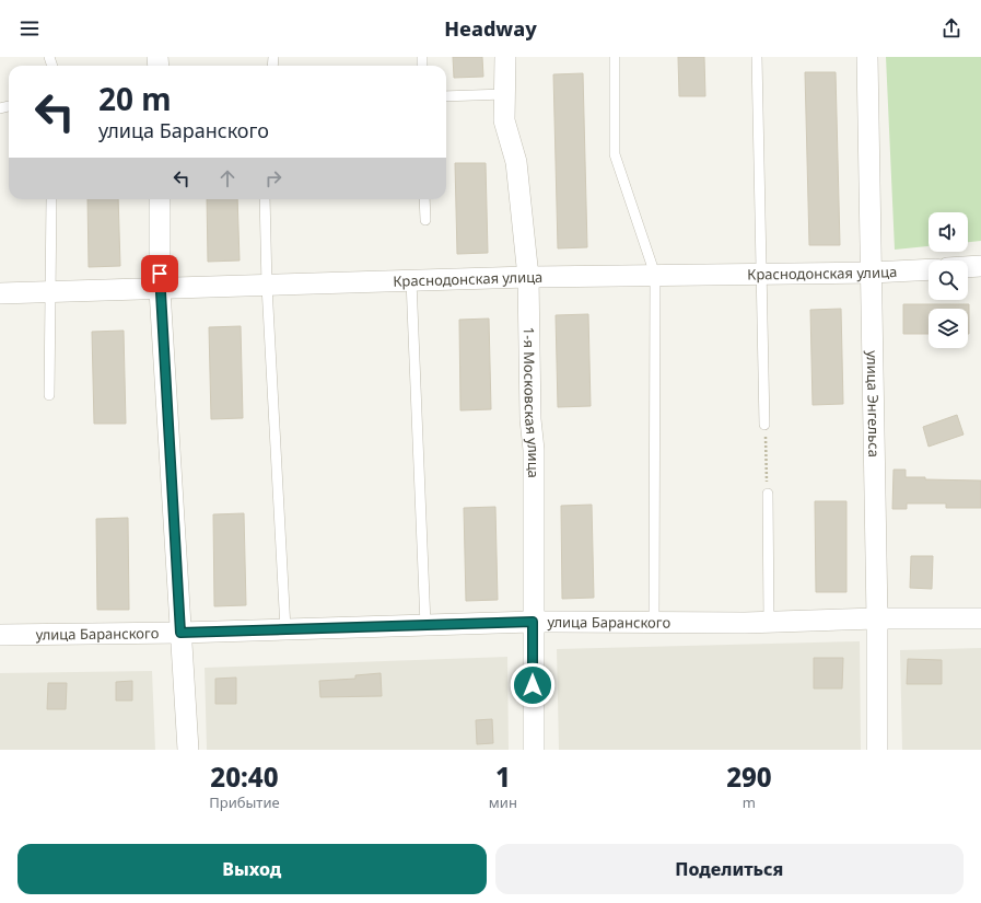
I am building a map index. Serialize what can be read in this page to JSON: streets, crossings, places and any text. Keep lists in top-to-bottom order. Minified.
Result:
{"streets":{"street":["Краснодонская улица","1-я Московская улица","улица Энгельса","улица Баранского"]},"crossings":[["Краснодонская улица","1-я Московская улица"],["Краснодонская улица","улица Энгельса"],["1-я Московская улица","улица Баранского"],["улица Энгельса","улица Баранского"]],"page":{"header":"Headway","turn":["20 m","улица Баранского"],"eta":["20:40","Прибытие","1","мин","290","m"],"buttons":["Выход","Поделиться"]}}
